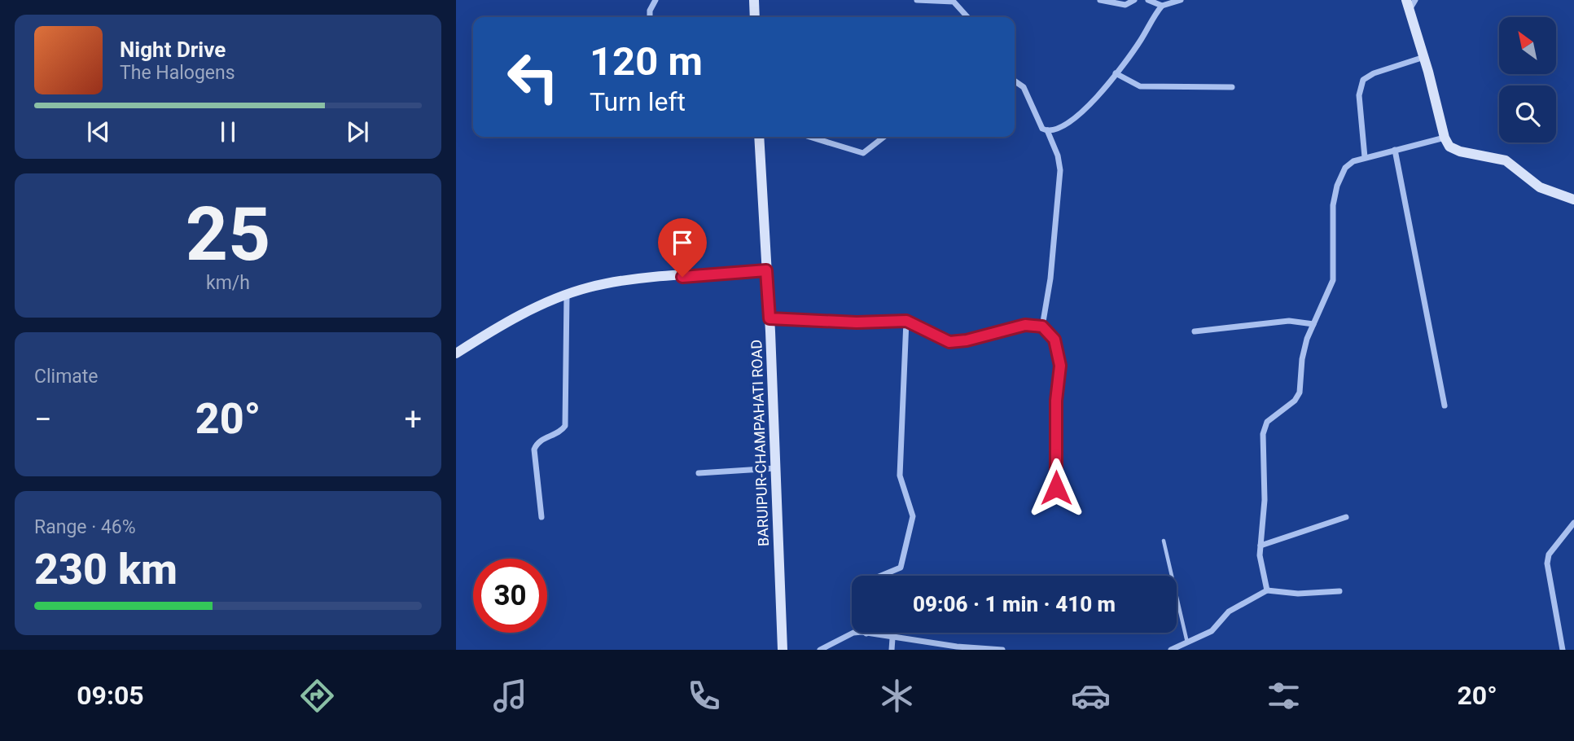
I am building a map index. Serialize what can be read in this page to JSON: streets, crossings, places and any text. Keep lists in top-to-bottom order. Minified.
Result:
{"streets":{"main road":["BARUIPUR-CHAMPAHATI ROAD"]},"north":"top left","page":{"turn":["120 m","Turn left"],"song":["Night Drive","The Halogens"],"tile":[["25","km/h"],"Climate",["Range · 46%","230 km"]],"heat":["−","20°","+"],"limit":"30","trip":"09:06 · 1 min · 410 m","tabs":["09:05","20°"]}}
